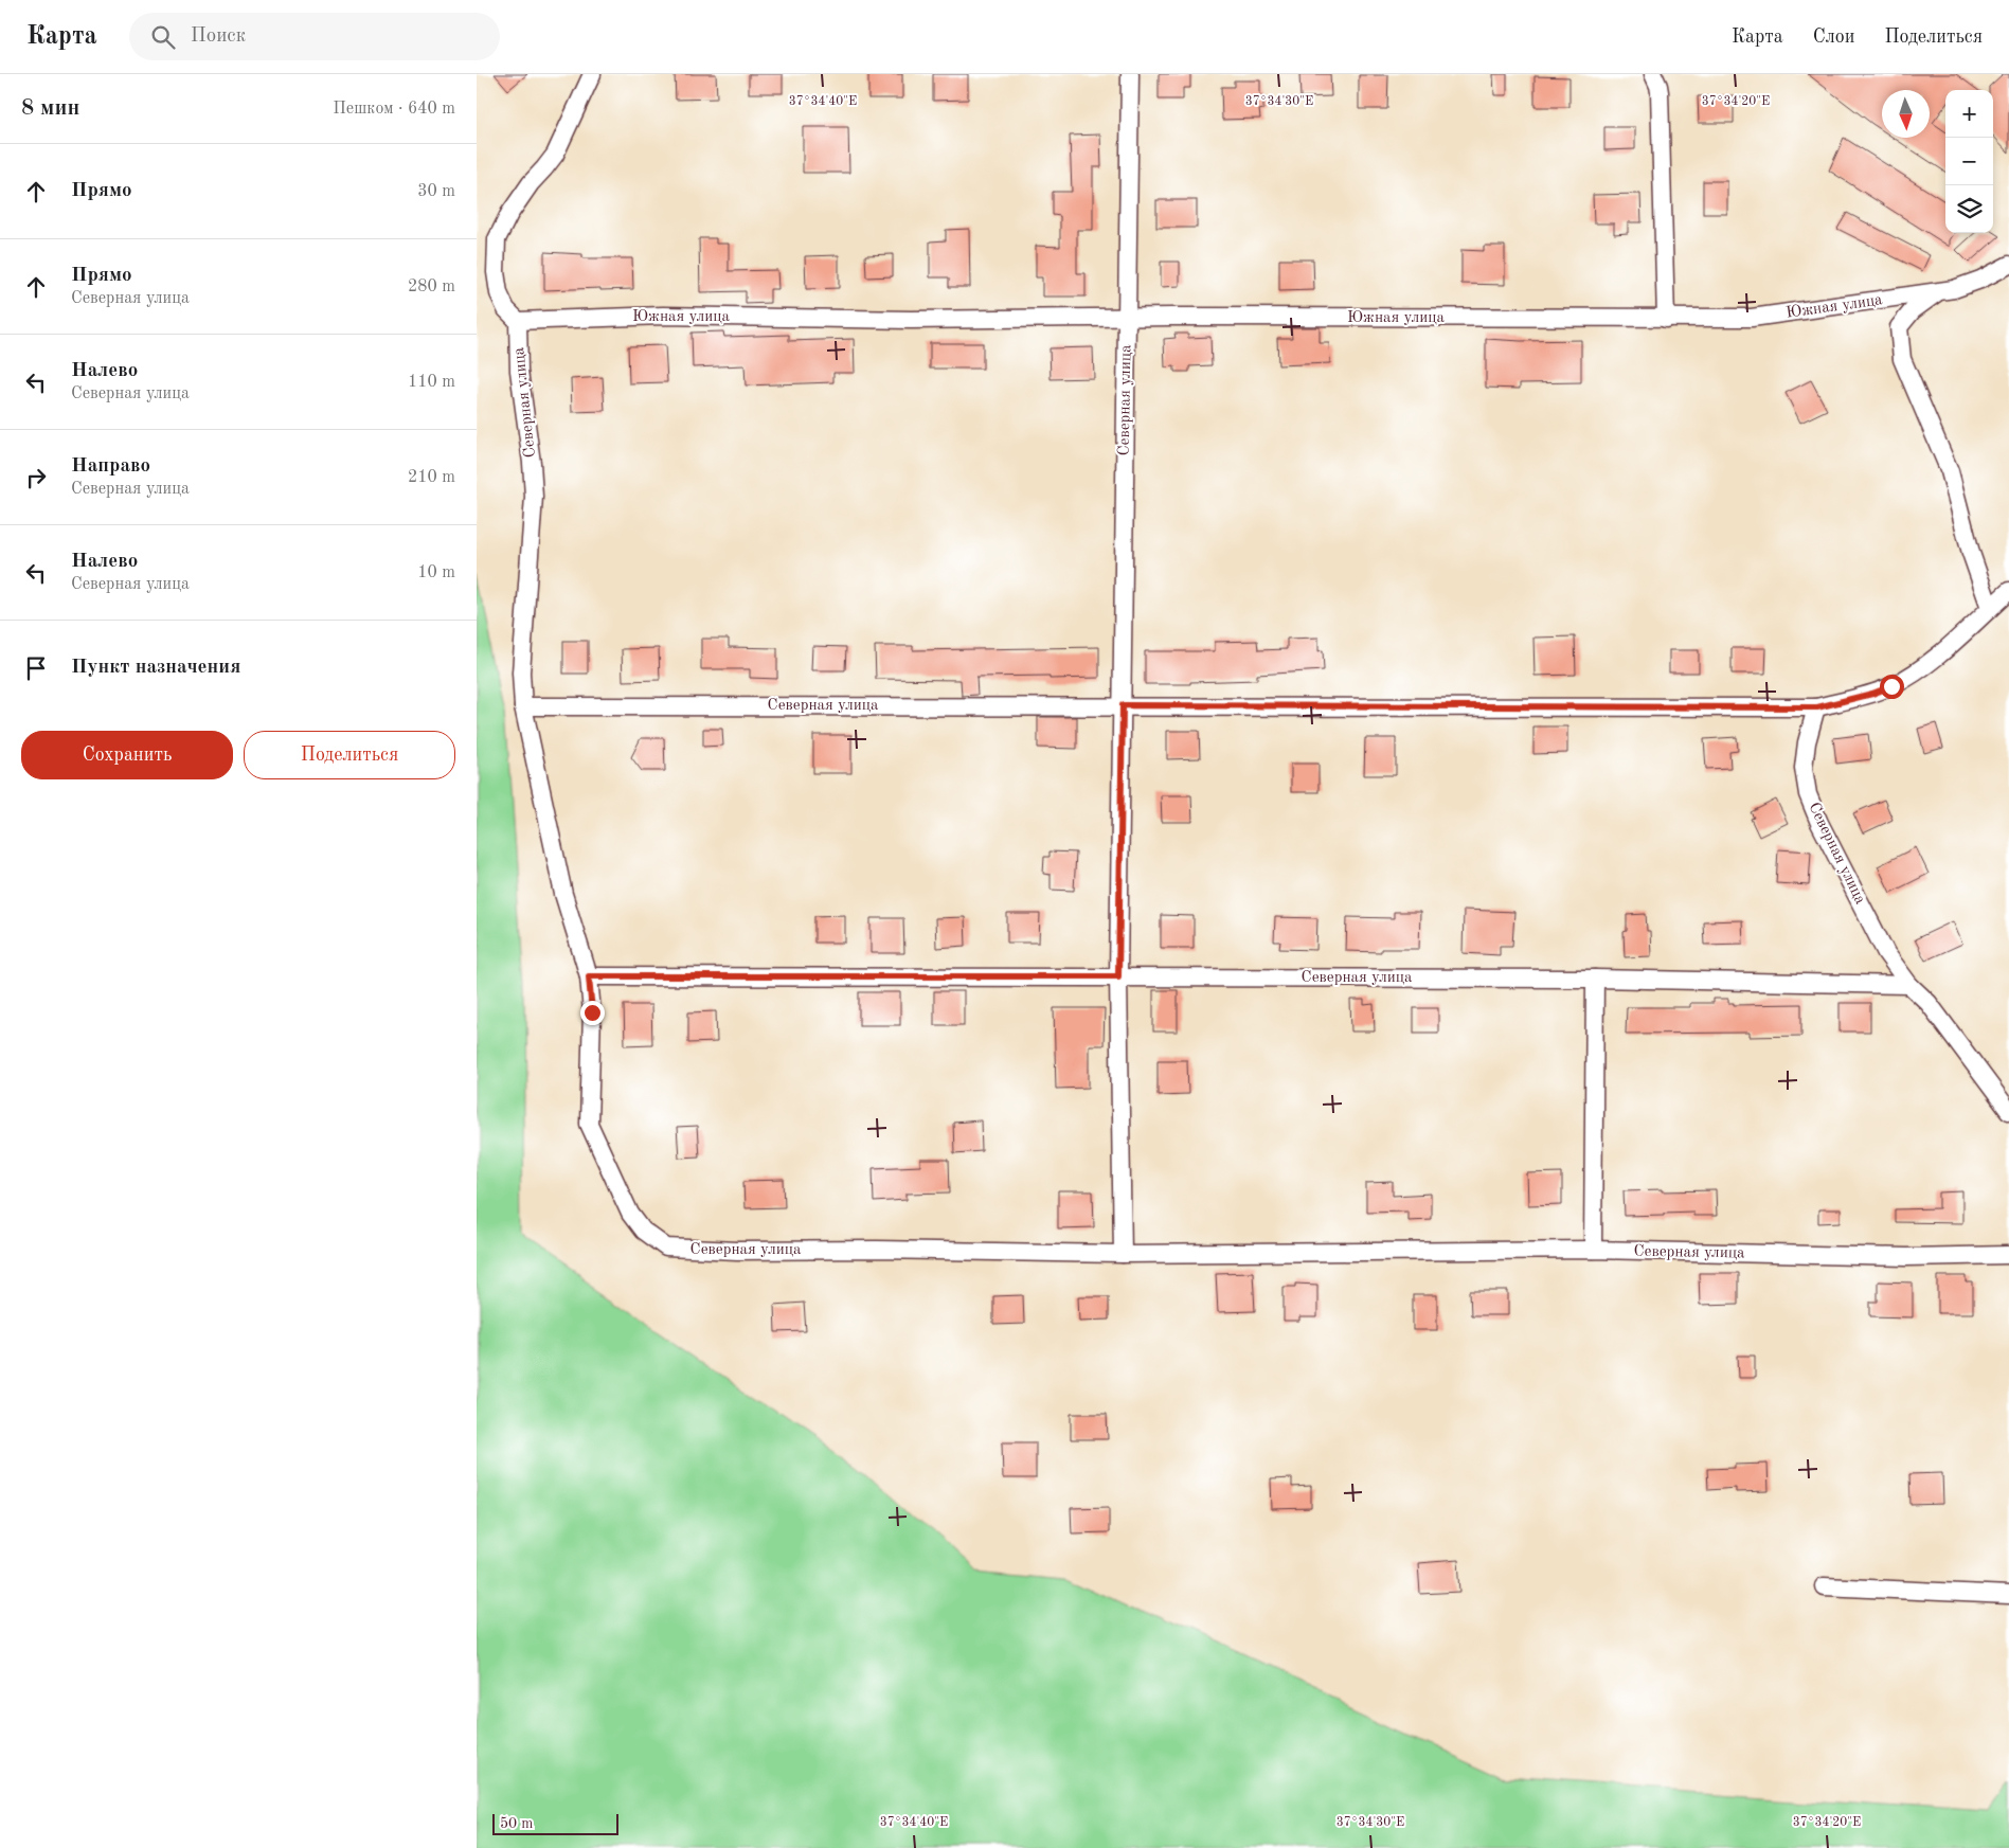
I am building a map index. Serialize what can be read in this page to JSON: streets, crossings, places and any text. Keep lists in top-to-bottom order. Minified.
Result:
{"streets":{"street":["Южная улица","Северная улица"]},"crossings":[["Южная улица","Северная улица"]],"scale_bar":"50 m","north":"bottom","page":{"header":"Карта","search":"Поиск","nav":["Карта","Слои","Поделиться"],"heading":["8 мин","Пешком · 640 m"],"map_buttons":["+","−"],"list":[["Прямо","30 m"],["Прямо","Северная улица","280 m"],["Налево","Северная улица","110 m"],["Направо","Северная улица","210 m"],["Налево","Северная улица","10 m"],"Пункт назначения"],"buttons":["Сохранить","Поделиться"],"scale":"50 m"},"coordinates":["37°34'40\"E","37°34'30\"E","37°34'20\"E"]}
